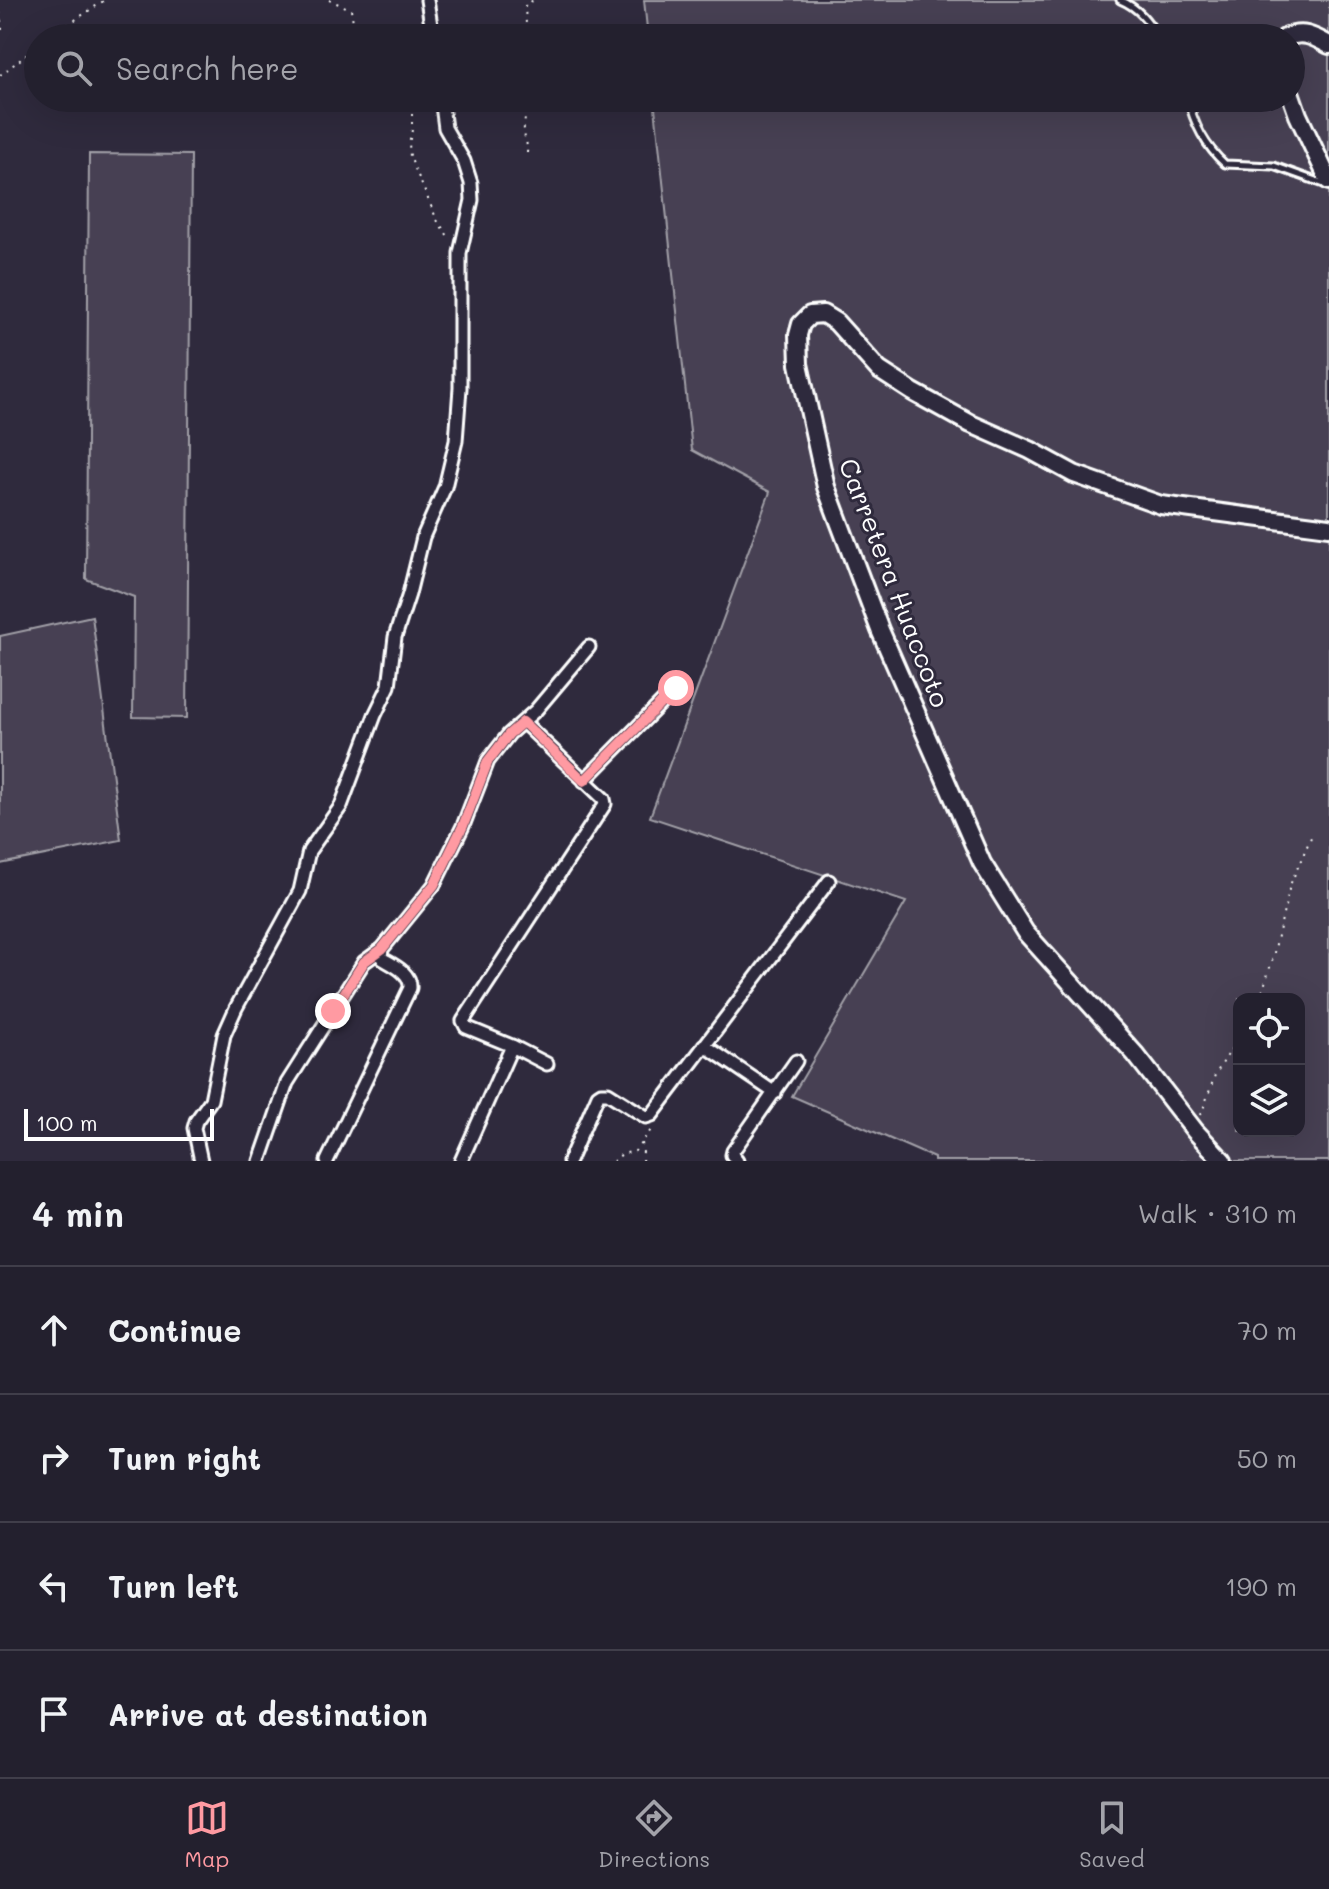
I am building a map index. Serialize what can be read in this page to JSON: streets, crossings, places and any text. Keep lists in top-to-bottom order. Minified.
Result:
{"streets":{"street":["Carretera Huaccoto"]},"scale_bar":"100 m","page":{"search":"Search here","scale":"100 m","heading":["4 min","Walk · 310 m"],"list":[["Continue","70 m"],["Turn right","50 m"],["Turn left","190 m"],"Arrive at destination"],"nav":["Map","Directions","Saved"]}}
